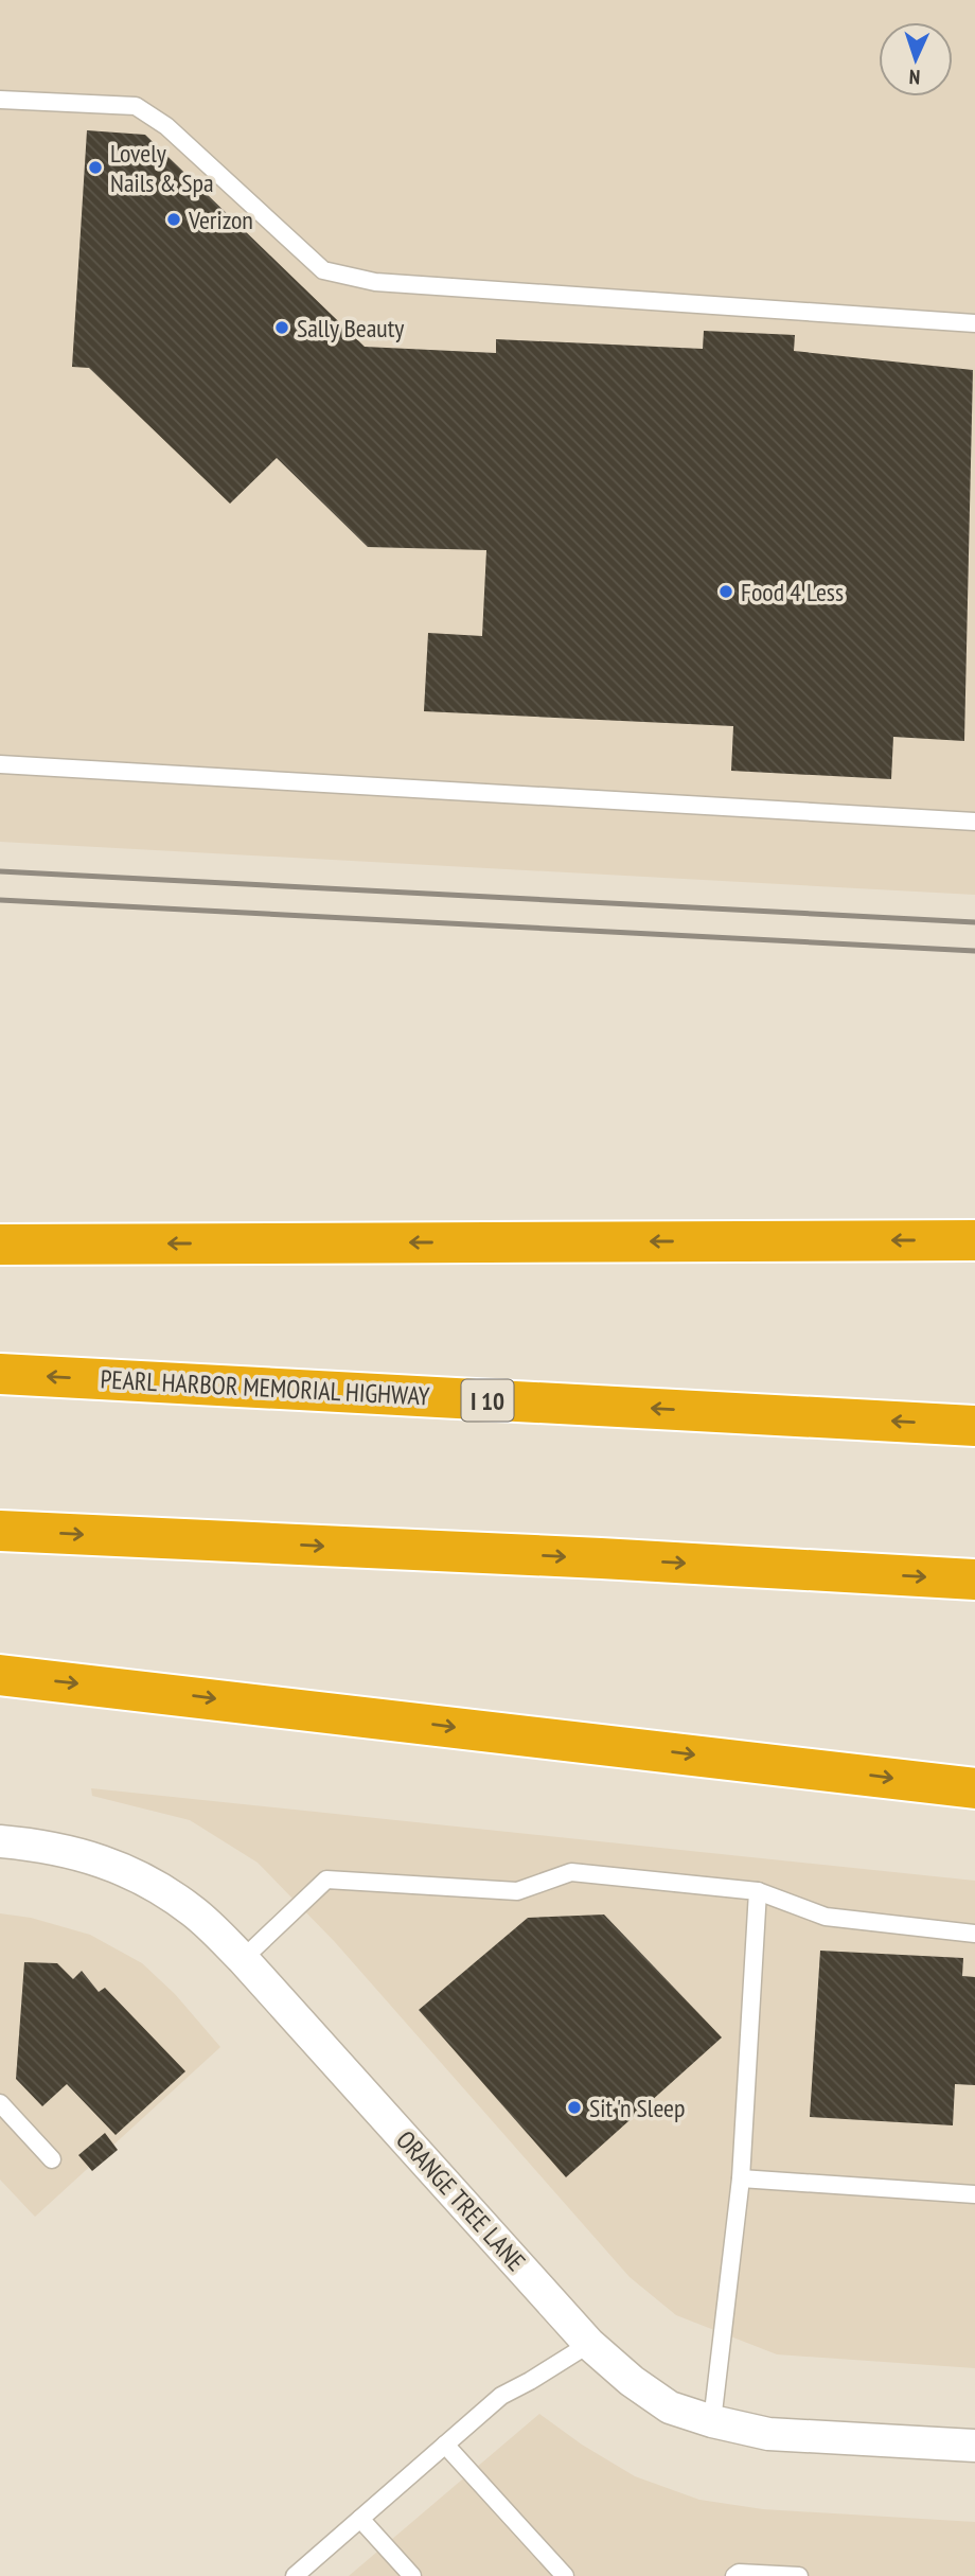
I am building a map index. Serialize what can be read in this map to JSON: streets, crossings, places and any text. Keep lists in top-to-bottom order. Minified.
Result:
{"streets":{"highway":["PEARL HARBOR MEMORIAL HIGHWAY","I 10"],"street":["ORANGE TREE LANE"]},"places":["Lovely Nails & Spa","Verizon","Sally Beauty","Food 4 Less","Sit 'n Sleep"],"north":"bottom"}
